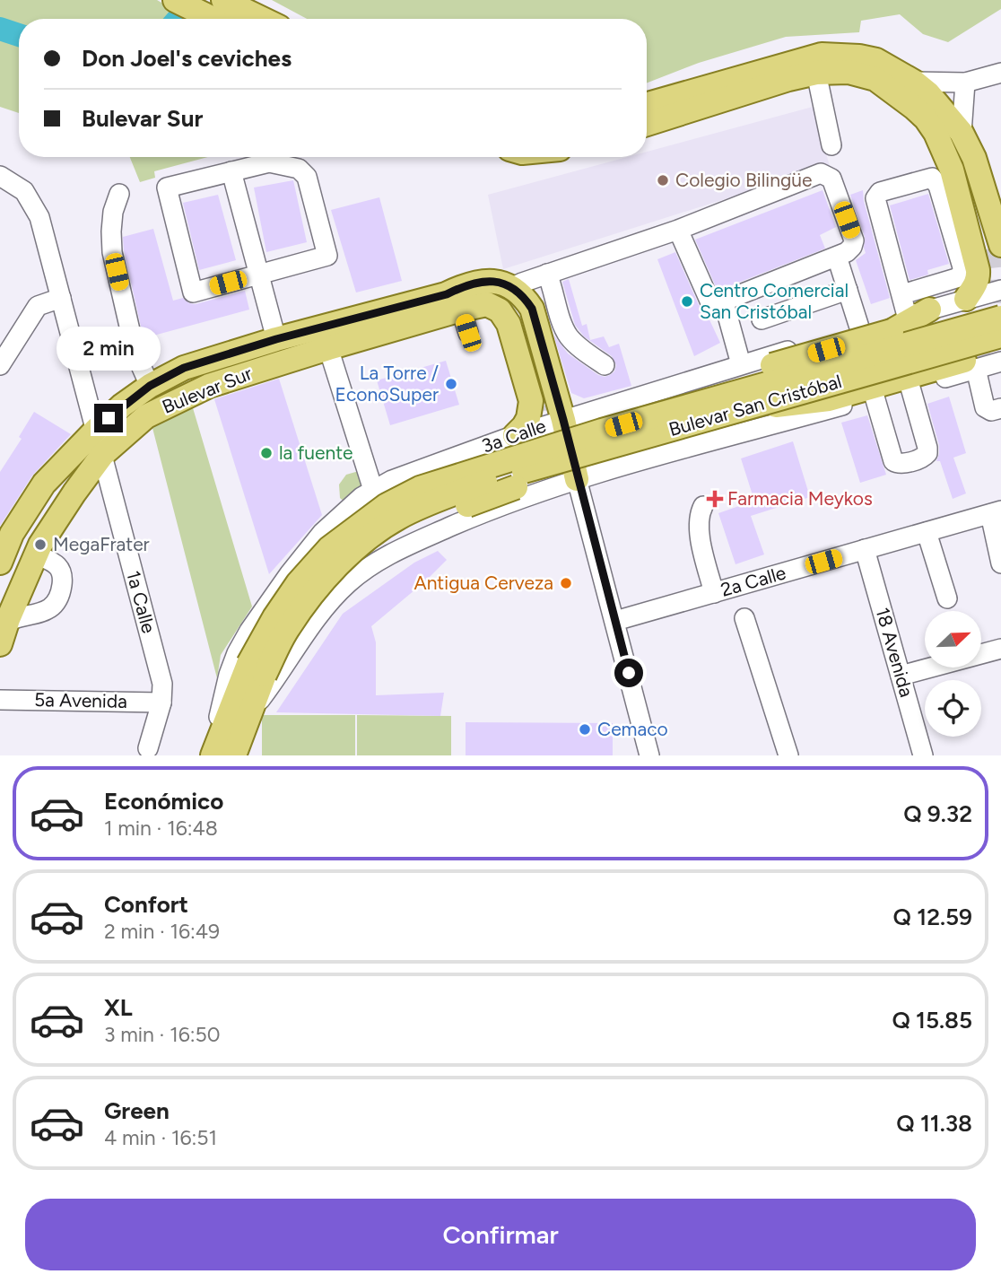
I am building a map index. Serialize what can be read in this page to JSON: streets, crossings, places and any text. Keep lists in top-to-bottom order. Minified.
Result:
{"streets":{"main road":["Bulevar Sur","Bulevar San Cristóbal"],"street":["3a Calle","2a Calle","1a Calle","18 Avenida","5a Avenida"]},"crossings":[["Bulevar Sur","1a Calle"],["Bulevar San Cristóbal","3a Calle"],["2a Calle","18 Avenida"],["1a Calle","5a Avenida"]],"places":{"other":["Colegio Bilingüe","Centro Comercial San Cristóbal","La Torre / EconoSuper","la fuente","MegaFrater","Antigua Cerveza","Cemaco"],"health":["Farmacia Meykos"]},"north":"top right","page":{"banner":["Don Joel's ceviches","Bulevar Sur"],"bubble":"2 min","list":[{"name":"Económico","note":"1 min · 16:48","value":"Q 9.32"},{"name":"Confort","note":"2 min · 16:49","value":"Q 12.59"},{"name":"XL","note":"3 min · 16:50","value":"Q 15.85"},{"name":"Green","note":"4 min · 16:51","value":"Q 11.38"}],"buttons":"Confirmar"}}
